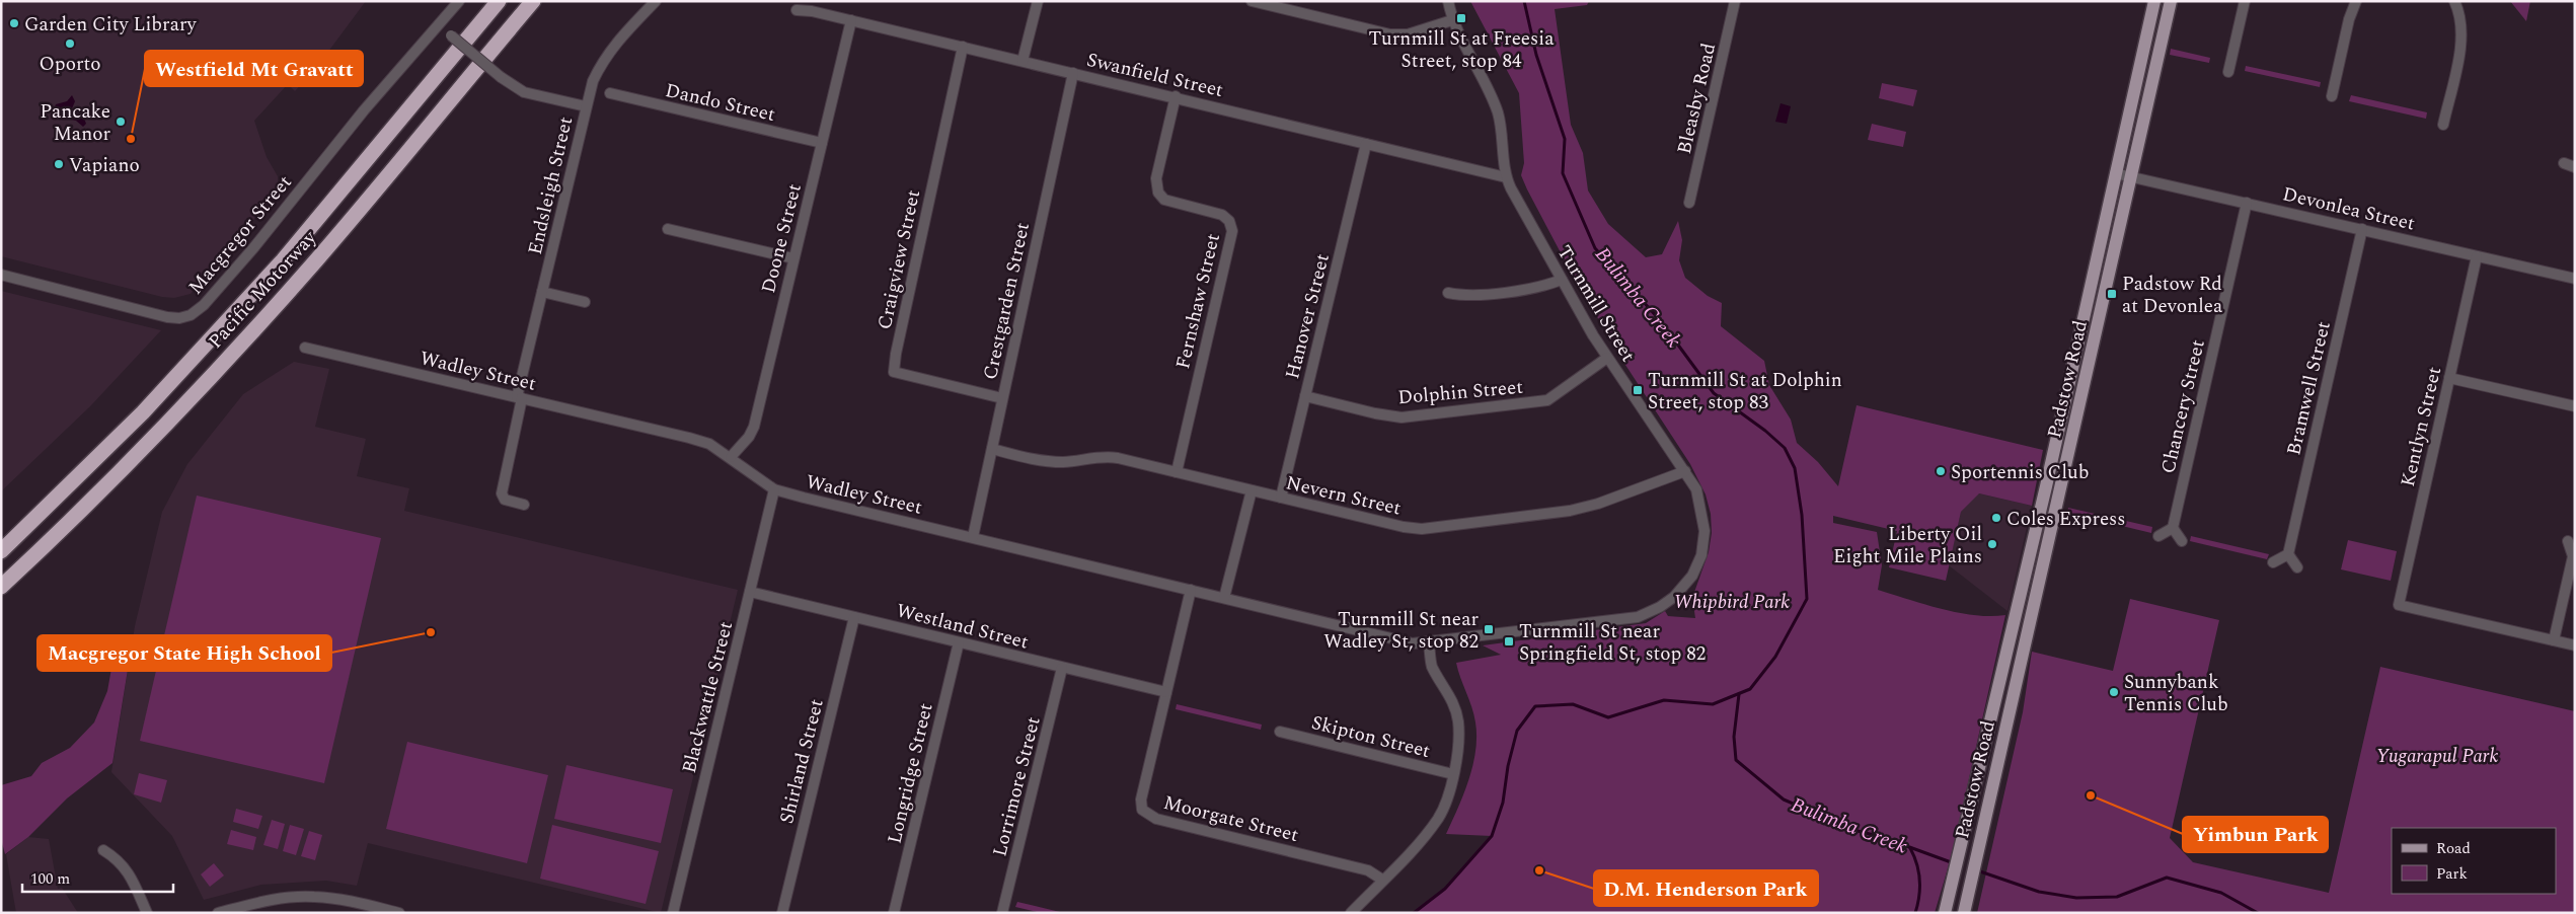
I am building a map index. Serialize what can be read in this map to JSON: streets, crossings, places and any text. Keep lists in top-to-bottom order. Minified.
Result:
{"streets":{"highway":["Pacific Motorway"],"main road":["Padstow Road"],"street":["Swanfield Street","Bleasby Road","Dando Street","Endsleigh Street","Devonlea Street","Macgregor Street","Doone Street","Craigview Street","Crestgarden Street","Fernshaw Street","Turnmill Street","Hanover Street","Wadley Street","Bramwell Street","Dolphin Street","Chancery Street","Kentlyn Street","Nevern Street","Westland Street","Blackwattle Street","Skipton Street","Shirland Street","Longridge Street","Lorrimore Street","Moorgate Street"]},"crossings":[["Swanfield Street","Doone Street"],["Swanfield Street","Craigview Street"],["Swanfield Street","Crestgarden Street"],["Swanfield Street","Fernshaw Street"],["Swanfield Street","Turnmill Street"],["Swanfield Street","Hanover Street"],["Dando Street","Doone Street"],["Endsleigh Street","Wadley Street"],["Devonlea Street","Padstow Road"],["Devonlea Street","Bramwell Street"],["Devonlea Street","Chancery Street"],["Devonlea Street","Kentlyn Street"],["Doone Street","Wadley Street"],["Craigview Street","Crestgarden Street"],["Crestgarden Street","Wadley Street"],["Crestgarden Street","Nevern Street"],["Fernshaw Street","Nevern Street"],["Turnmill Street","Wadley Street"],["Turnmill Street","Dolphin Street"],["Turnmill Street","Nevern Street"],["Hanover Street","Dolphin Street"],["Hanover Street","Nevern Street"],["Wadley Street","Blackwattle Street"],["Wadley Street","Moorgate Street"],["Westland Street","Blackwattle Street"],["Westland Street","Shirland Street"],["Westland Street","Longridge Street"],["Westland Street","Lorrimore Street"],["Westland Street","Moorgate Street"]],"water":["Bulimba Creek"],"parks":["Whipbird Park","Yugarapul Park"],"places":{"transit":["Turnmill St at Freesia Street, stop 84","Padstow Rd at Devonlea","Turnmill St at Dolphin Street, stop 83","Turnmill St near Wadley St, stop 82","Turnmill St near Springfield St, stop 82"],"other":["Garden City Library","Oporto","Pancake Manor","Westfield Mt Gravatt","Vapiano","Sportennis Club","Coles Express","Liberty Oil Eight Mile Plains","Macgregor State High School","Sunnybank Tennis Club","Yimbun Park","D.M. Henderson Park"]},"legend":["Road","Park"],"scale_bar":"100 m"}
